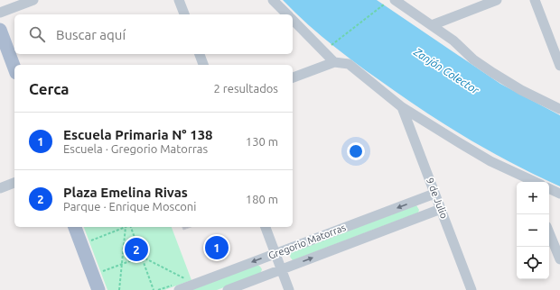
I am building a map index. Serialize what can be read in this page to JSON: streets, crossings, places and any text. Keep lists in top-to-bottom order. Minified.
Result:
{"streets":{"street":["9 de Julio","Gregorio Matorras"]},"crossings":[["9 de Julio","Gregorio Matorras"]],"water":["Zanjón Colector"],"page":{"search":"Buscar aquí","heading":["Cerca","2 resultados"],"list":[{"mark":"1","name":"Escuela Primaria N° 138","note":"Escuela · Gregorio Matorras","value":"130 m"},{"mark":"2","name":"Plaza Emelina Rivas","note":"Parque · Enrique Mosconi","value":"180 m"}],"map_buttons":["+","−"],"pins":["1","2"]}}
